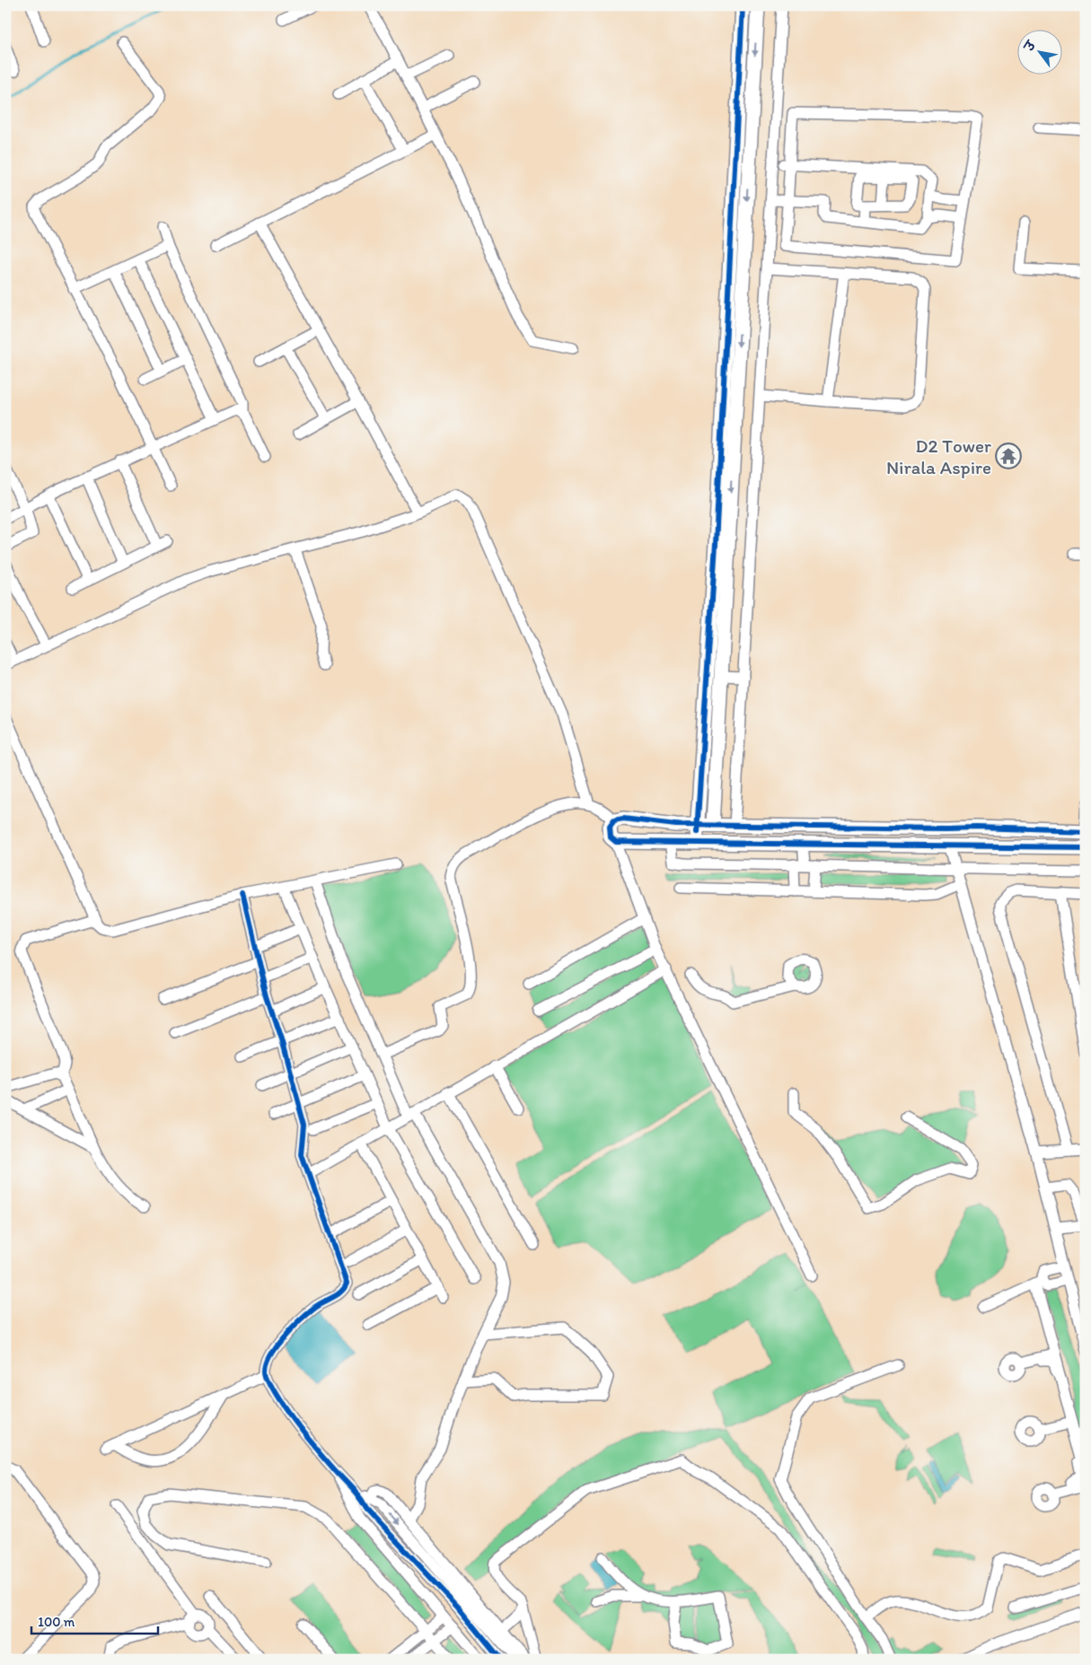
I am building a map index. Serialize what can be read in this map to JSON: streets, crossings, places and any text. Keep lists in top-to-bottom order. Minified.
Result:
{"places":{"temple":["D2 Tower Nirala Aspire"]},"scale_bar":"100 m","north":"top left"}
